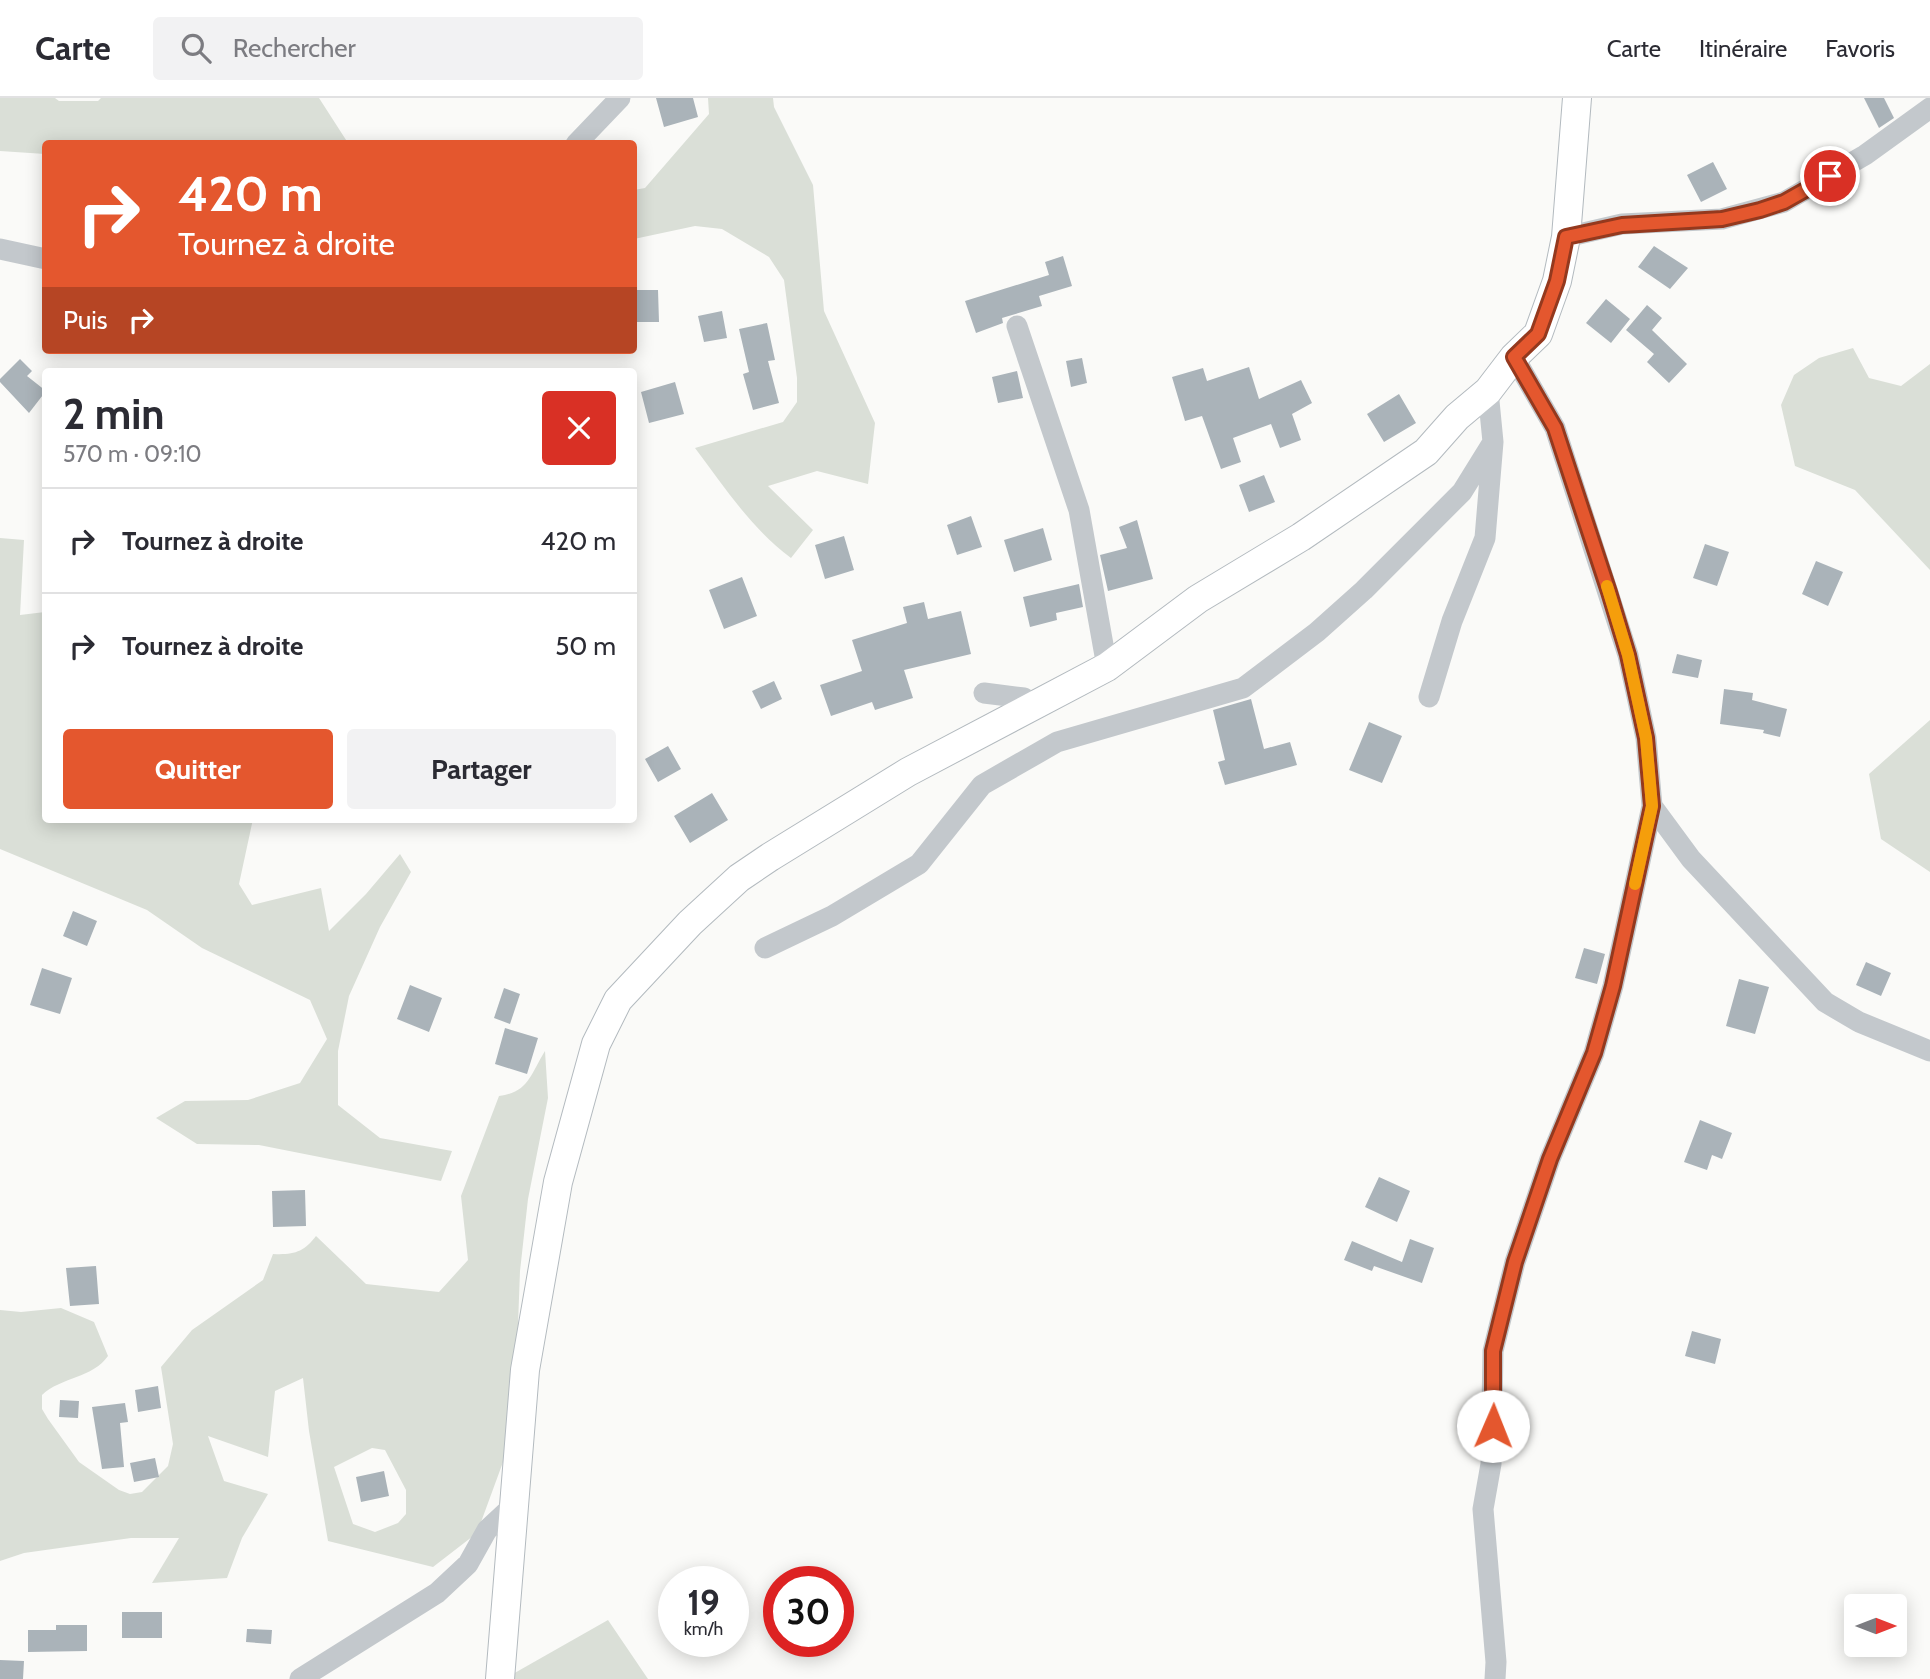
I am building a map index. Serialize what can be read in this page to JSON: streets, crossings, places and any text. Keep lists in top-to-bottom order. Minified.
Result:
{"north":"right","page":{"header":"Carte","search":"Rechercher","nav":["Carte","Itinéraire","Favoris"],"turn":["420 m","Tournez à droite"],"then":"Puis","heading":["2 min","570 m · 09:10"],"list":[{"name":"Tournez à droite","value":"420 m"},{"name":"Tournez à droite","value":"50 m"}],"buttons":["Quitter","Partager"],"speed":"19 km/h","limit":"30"}}
